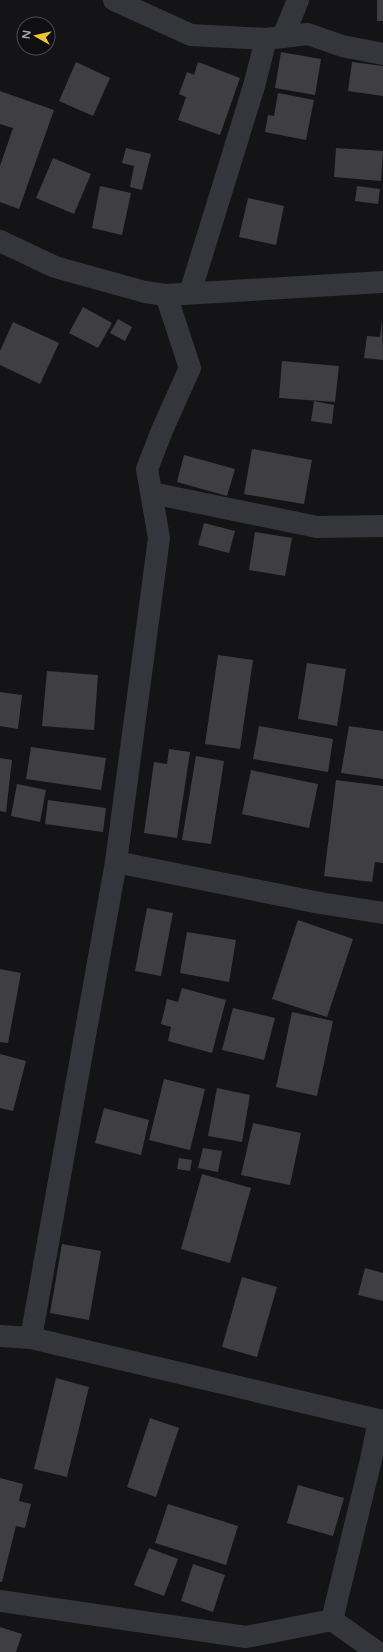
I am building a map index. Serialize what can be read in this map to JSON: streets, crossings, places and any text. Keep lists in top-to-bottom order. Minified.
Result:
{"north":"left"}
